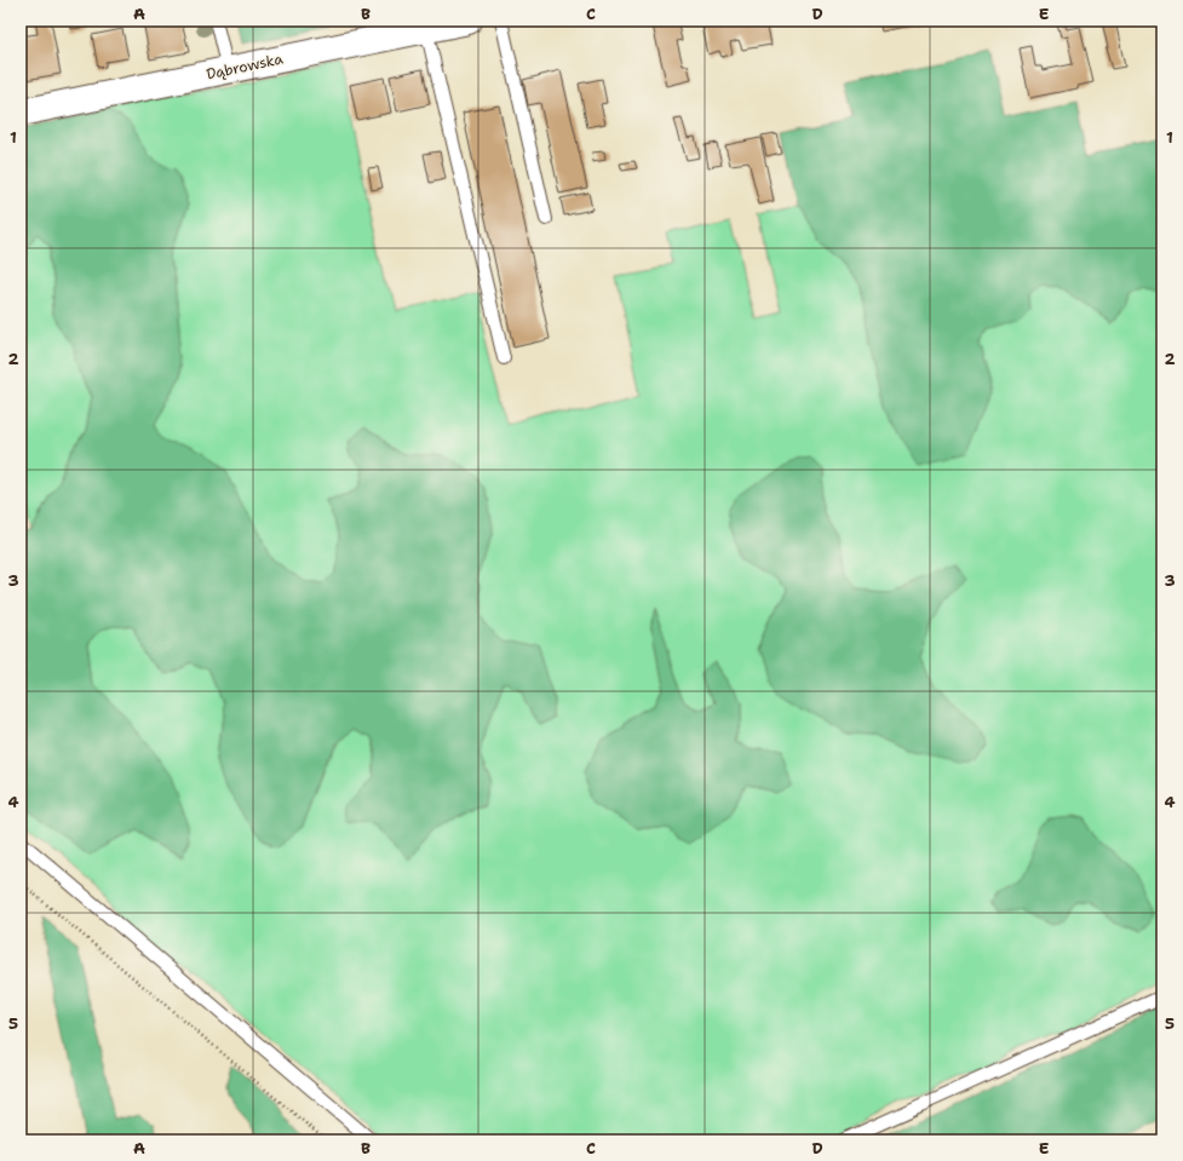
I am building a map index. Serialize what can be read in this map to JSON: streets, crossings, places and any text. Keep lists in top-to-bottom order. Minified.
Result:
{"streets":{"street":["Dąbrowska"]},"grid":{"columns":["A","B","C","D","E"],"rows":["1","2","3","4","5"]}}
